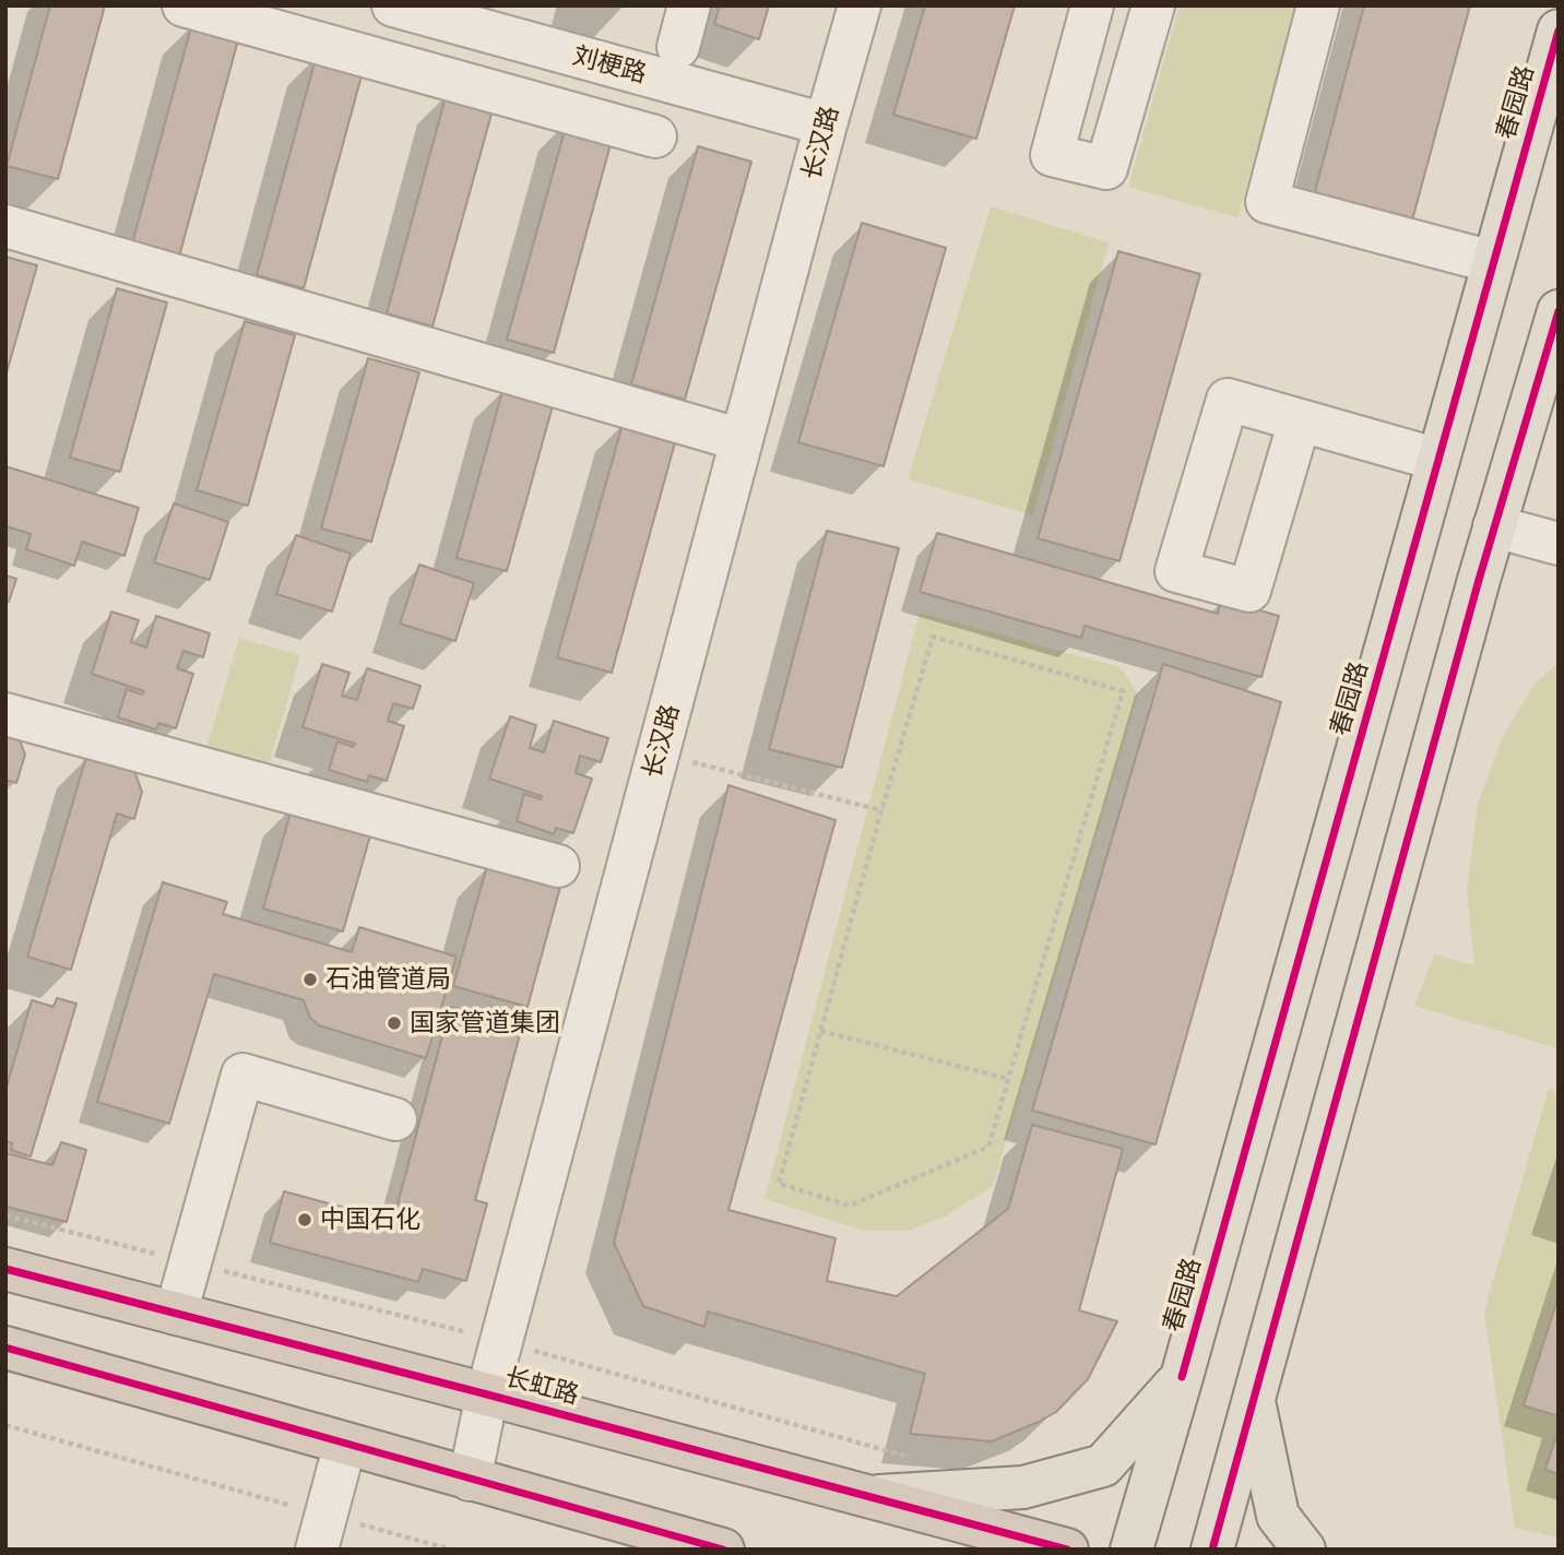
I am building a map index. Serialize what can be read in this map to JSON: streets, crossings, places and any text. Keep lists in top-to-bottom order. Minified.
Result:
{"streets":{"highway":["长虹路"],"main road":["春园路"],"street":["刘梗路","长汉路"]},"crossings":[["刘梗路","长汉路"],["长汉路","长虹路"]],"places":["石油管道局","国家管道集团","中国石化"]}
